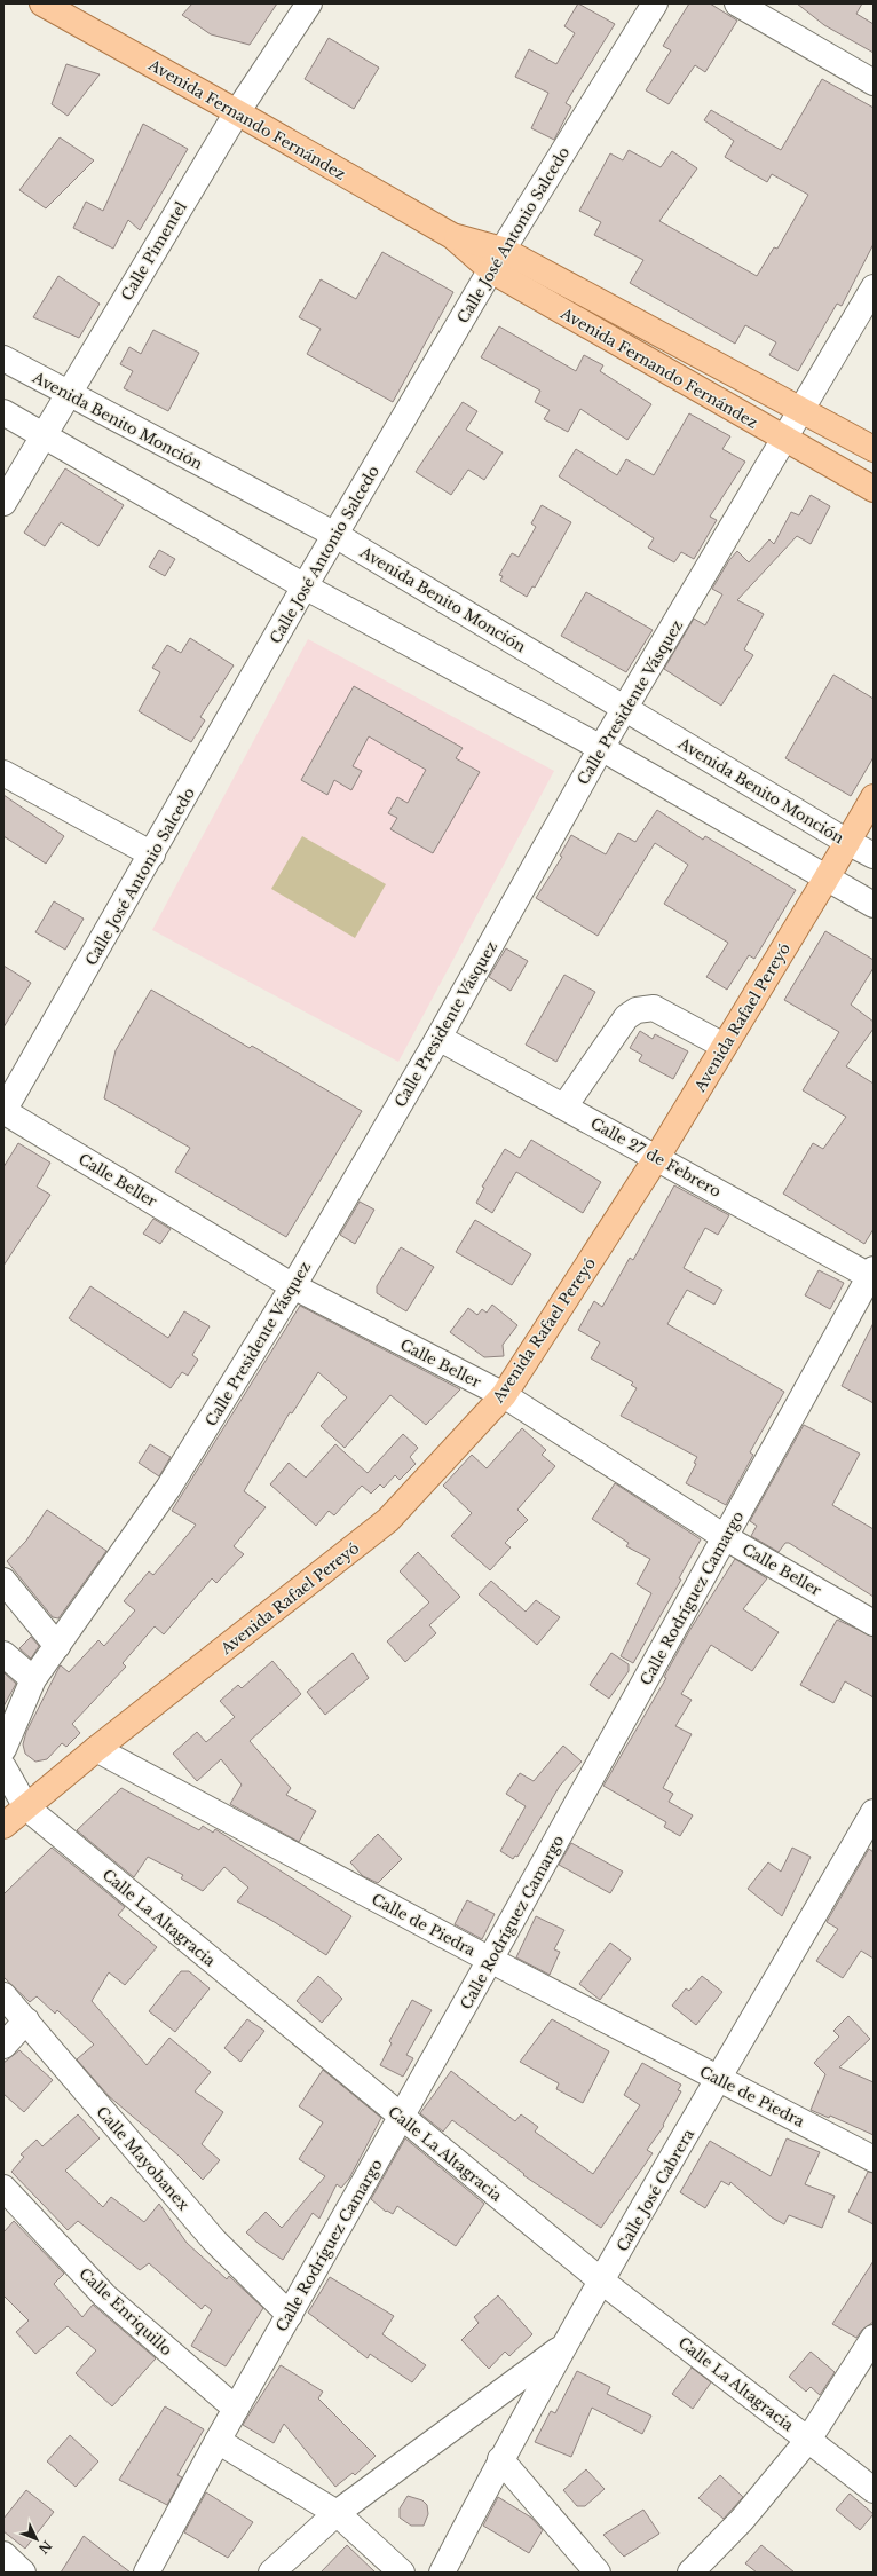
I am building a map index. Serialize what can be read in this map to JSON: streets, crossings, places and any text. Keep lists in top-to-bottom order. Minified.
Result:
{"streets":{"main road":["Avenida Fernando Fernández","Avenida Rafael Pereyó"],"street":["Calle José Antonio Salcedo","Calle Pimentel","Avenida Benito Monción","Calle Presidente Vásquez","Calle 27 de Febrero","Calle Beller","Calle Rodríguez Camargo","Calle La Altagracia","Calle de Piedra","Calle Mayobanex","Calle José Cabrera","Calle Enriquillo"]},"crossings":[["Avenida Fernando Fernández","Calle José Antonio Salcedo"],["Avenida Fernando Fernández","Calle Pimentel"],["Avenida Fernando Fernández","Calle Presidente Vásquez"],["Calle José Antonio Salcedo","Avenida Benito Monción"],["Calle José Antonio Salcedo","Calle Beller"],["Calle Pimentel","Avenida Benito Monción"],["Avenida Benito Monción","Calle Presidente Vásquez"],["Avenida Benito Monción","Avenida Rafael Pereyó"],["Calle Presidente Vásquez","Calle 27 de Febrero"],["Calle Presidente Vásquez","Calle Beller"],["Avenida Rafael Pereyó","Calle 27 de Febrero"],["Avenida Rafael Pereyó","Calle Beller"],["Avenida Rafael Pereyó","Calle La Altagracia"],["Avenida Rafael Pereyó","Calle de Piedra"],["Calle 27 de Febrero","Calle Rodríguez Camargo"],["Calle Beller","Calle Rodríguez Camargo"],["Calle Rodríguez Camargo","Calle La Altagracia"],["Calle Rodríguez Camargo","Calle de Piedra"],["Calle Rodríguez Camargo","Calle Mayobanex"],["Calle Rodríguez Camargo","Calle Enriquillo"],["Calle La Altagracia","Calle José Cabrera"],["Calle de Piedra","Calle José Cabrera"]],"north":"bottom right"}
